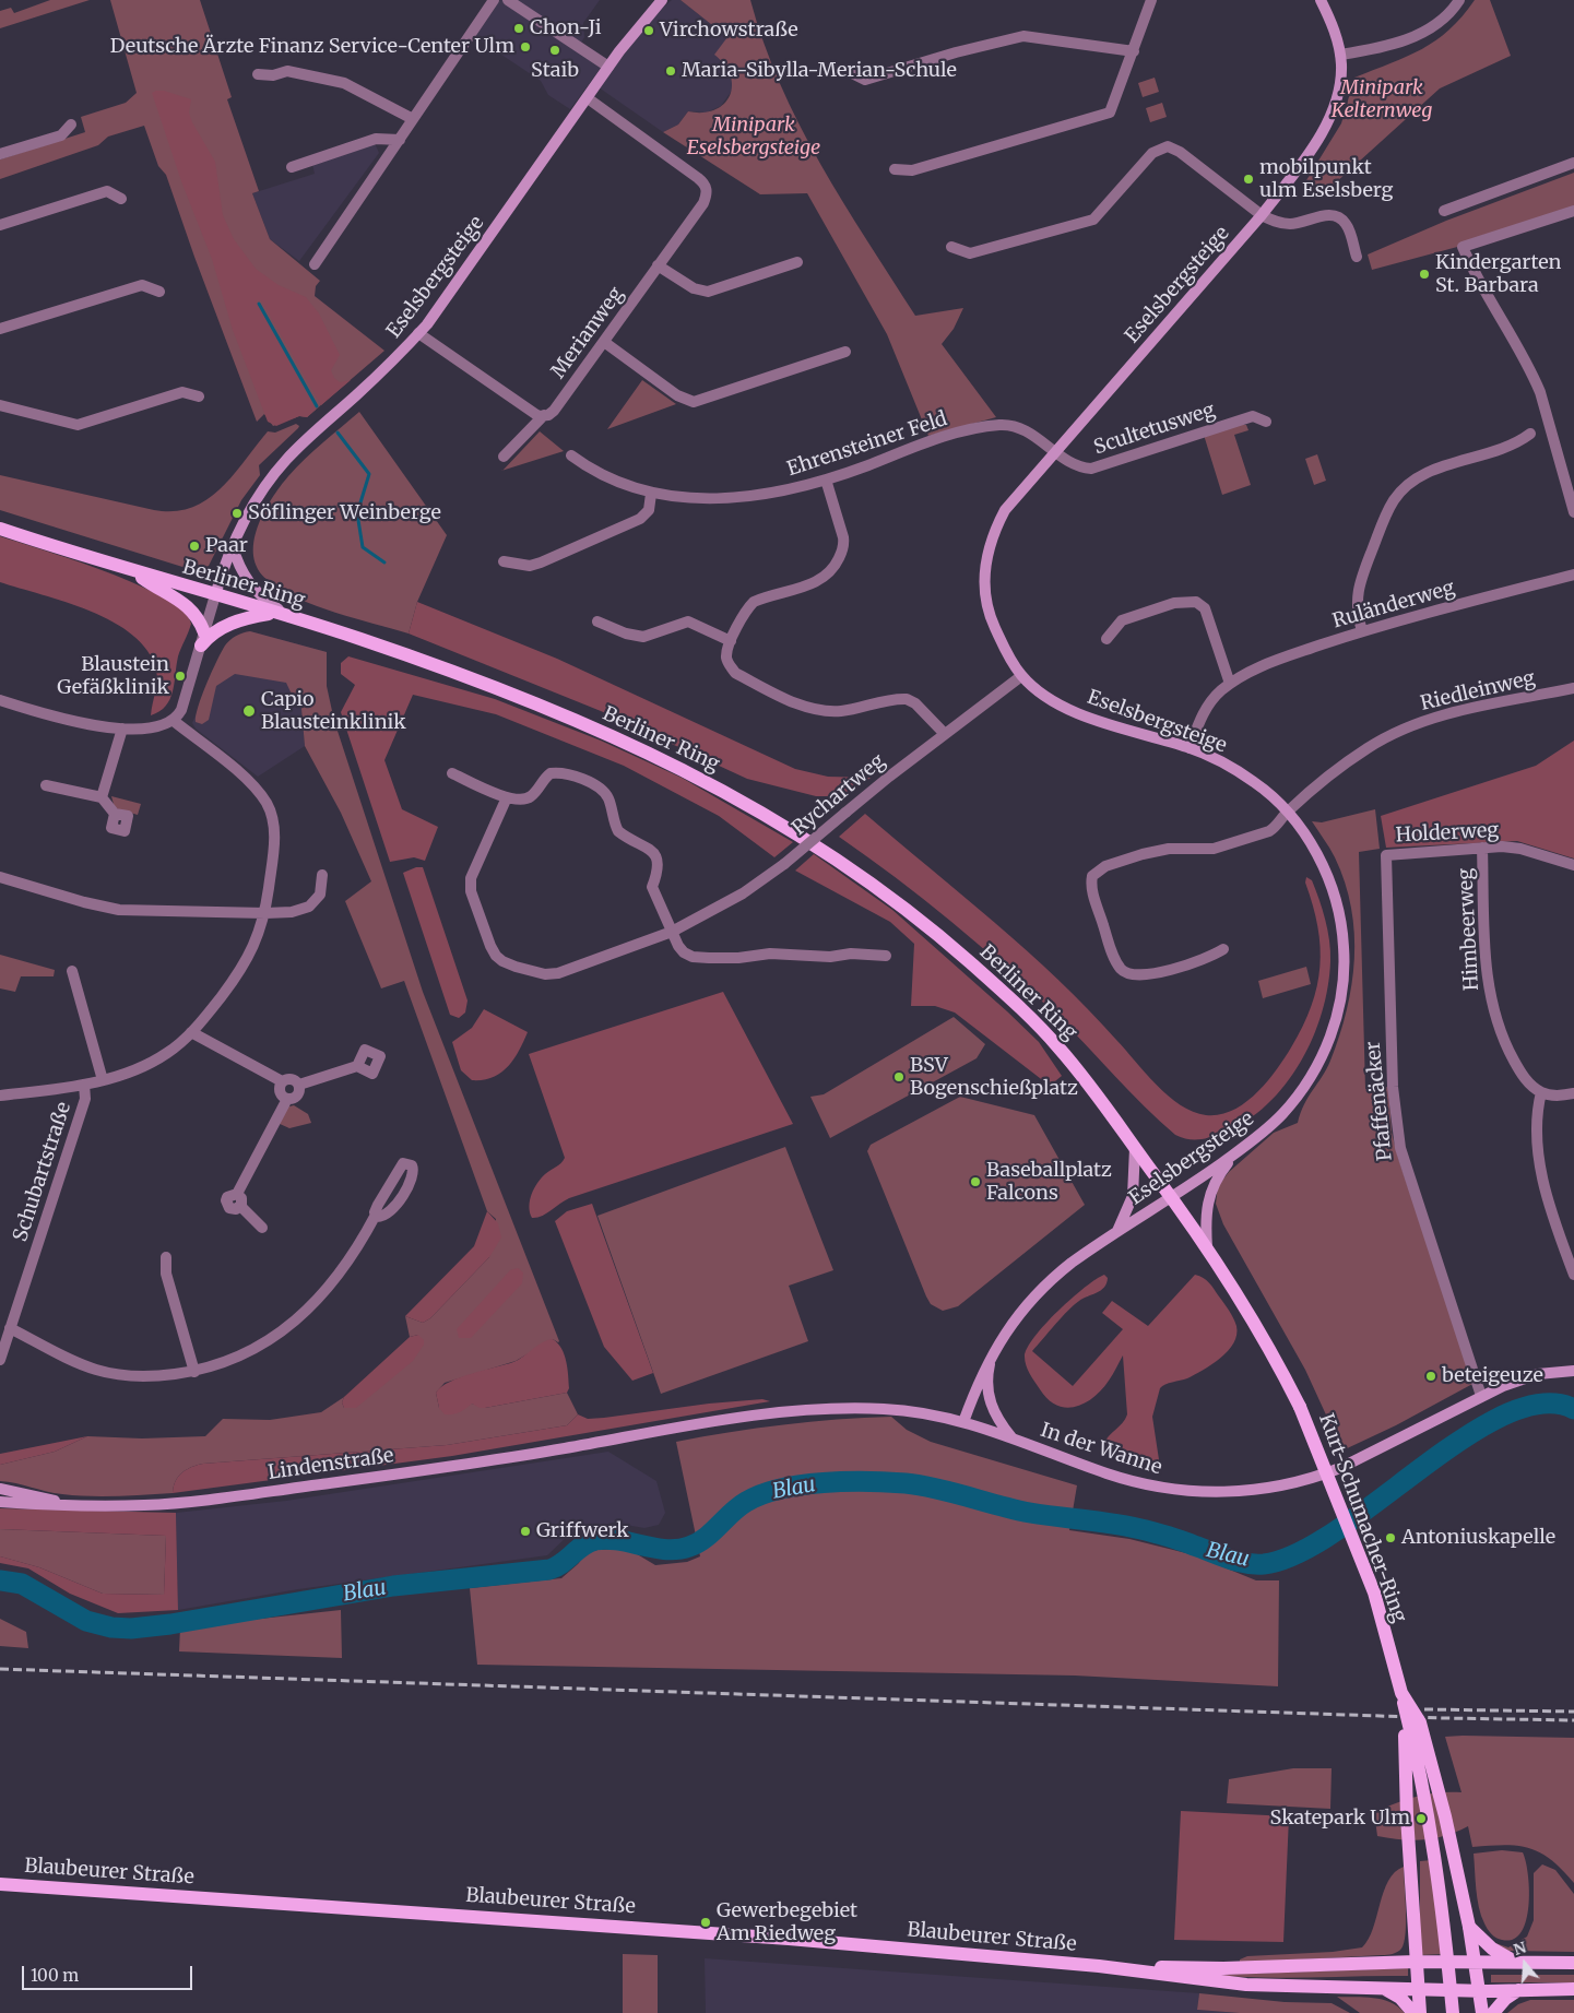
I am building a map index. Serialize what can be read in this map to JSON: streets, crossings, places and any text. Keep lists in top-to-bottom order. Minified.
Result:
{"streets":{"main road":["Berliner Ring","Kurt-Schumacher-Ring","Blaubeurer Straße"],"street":["Eselsbergsteige","Merianweg","Scultetusweg","Ehrensteiner Feld","Ruländerweg","Riedleinweg","Rychartweg","Holderweg","Himbeerweg","Pfaffenäcker","Schubartstraße","In der Wanne","Lindenstraße"]},"crossings":[["Eselsbergsteige","Merianweg"],["Eselsbergsteige","Scultetusweg"],["Eselsbergsteige","Ehrensteiner Feld"],["Eselsbergsteige","Berliner Ring"],["Eselsbergsteige","Ruländerweg"],["Eselsbergsteige","Riedleinweg"],["Eselsbergsteige","Rychartweg"],["Eselsbergsteige","In der Wanne"],["Eselsbergsteige","Kurt-Schumacher-Ring"],["Scultetusweg","Ehrensteiner Feld"],["Berliner Ring","Kurt-Schumacher-Ring"],["Holderweg","Himbeerweg"],["Holderweg","Pfaffenäcker"],["Pfaffenäcker","In der Wanne"],["In der Wanne","Lindenstraße"]],"water":["Blau"],"parks":["Minipark Kelternweg","Minipark Eselsbergsteige"],"places":["Chon-Ji","Virchowstraße","Deutsche Ärzte Finanz Service-Center Ulm","Staib","Maria-Sibylla-Merian-Schule","mobilpunkt ulm Eselsberg","Kindergarten St. Barbara","Söflinger Weinberge","Paar","Blaustein Gefäßklinik","Capio Blausteinklinik","BSV Bogenschießplatz","Baseballplatz Falcons","beteigeuze","Griffwerk","Antoniuskapelle","Skatepark Ulm","Gewerbegebiet Am Riedweg"],"scale_bar":"100 m","north":"top"}
